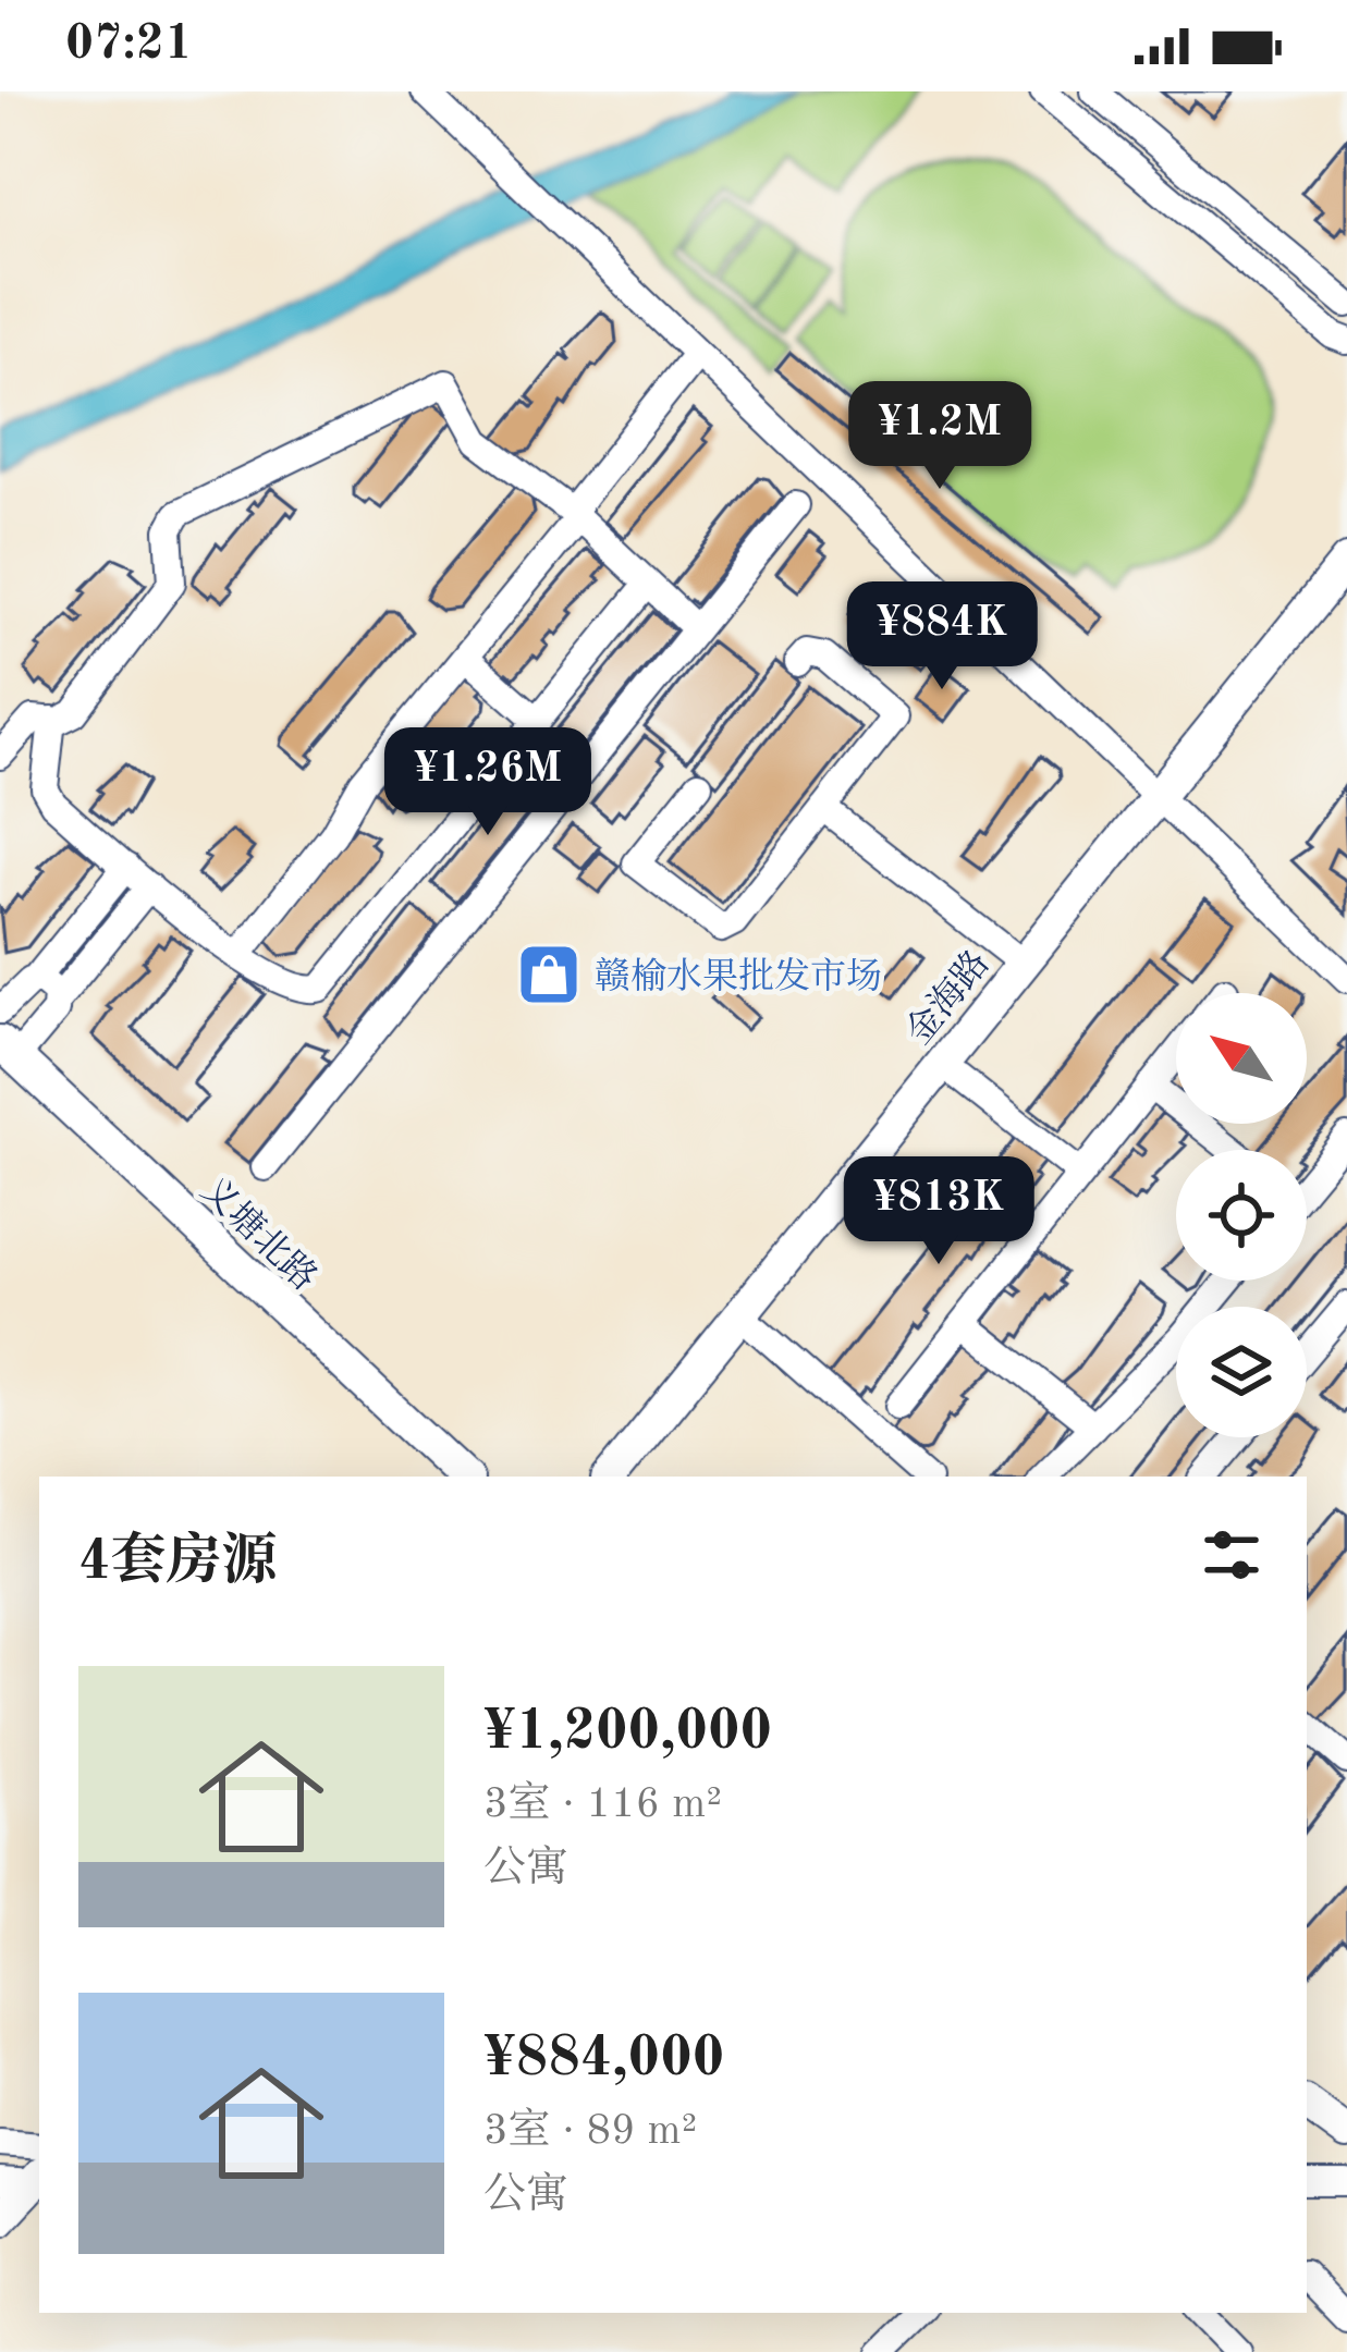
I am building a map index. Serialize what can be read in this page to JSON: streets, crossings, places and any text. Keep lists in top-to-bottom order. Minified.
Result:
{"streets":{"main road":["金海路","义塘北路"]},"places":{"shop":["赣榆水果批发市场"]},"north":"top left","page":{"status":"07:21","price":["¥1.2M","¥884K","¥1.26M","¥813K"],"heading":"4套房源","list":[{"name":"¥1,200,000","note":"3室 · 116 m² · 公寓"},{"name":"¥884,000","note":"3室 · 89 m² · 公寓"}]}}
